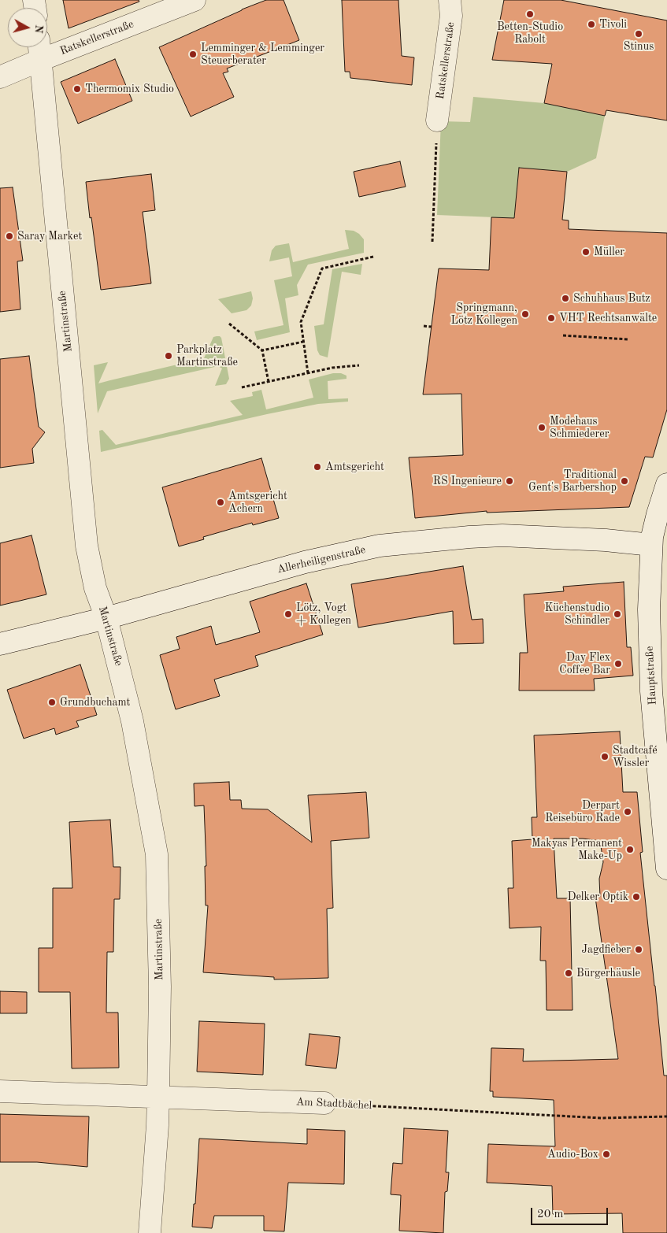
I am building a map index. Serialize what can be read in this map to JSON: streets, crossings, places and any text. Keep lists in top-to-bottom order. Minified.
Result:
{"streets":{"street":["Ratskellerstraße","Martinstraße","Allerheiligenstraße","Hauptstraße","Am Stadtbächel"]},"crossings":[["Ratskellerstraße","Martinstraße"],["Martinstraße","Allerheiligenstraße"],["Martinstraße","Am Stadtbächel"],["Allerheiligenstraße","Hauptstraße"]],"places":["Betten-Studio Rabolt","Tivoli","Stinus","Lemminger & Lemminger Steuerberater","Thermomix Studio","Saray Market","Müller","Schuhhaus Butz","Springmann, Lötz Kollegen","VHT Rechtsanwälte","Parkplatz Martinstraße","Modehaus Schmiederer","Amtsgericht","RS Ingenieure","Traditional Gent's Barbershop","Amtsgericht Achern","Lötz, Vogt + Kollegen","Küchenstudio Schindler","Day Flex Coffee Bar","Grundbuchamt","Stadtcafé Wissler","Derpart Reisebüro Rade","Makyas Permanent Make-Up","Delker Optik","Jagdfieber","Bürgerhäusle","Audio-Box"],"scale_bar":"20 m","north":"right"}
